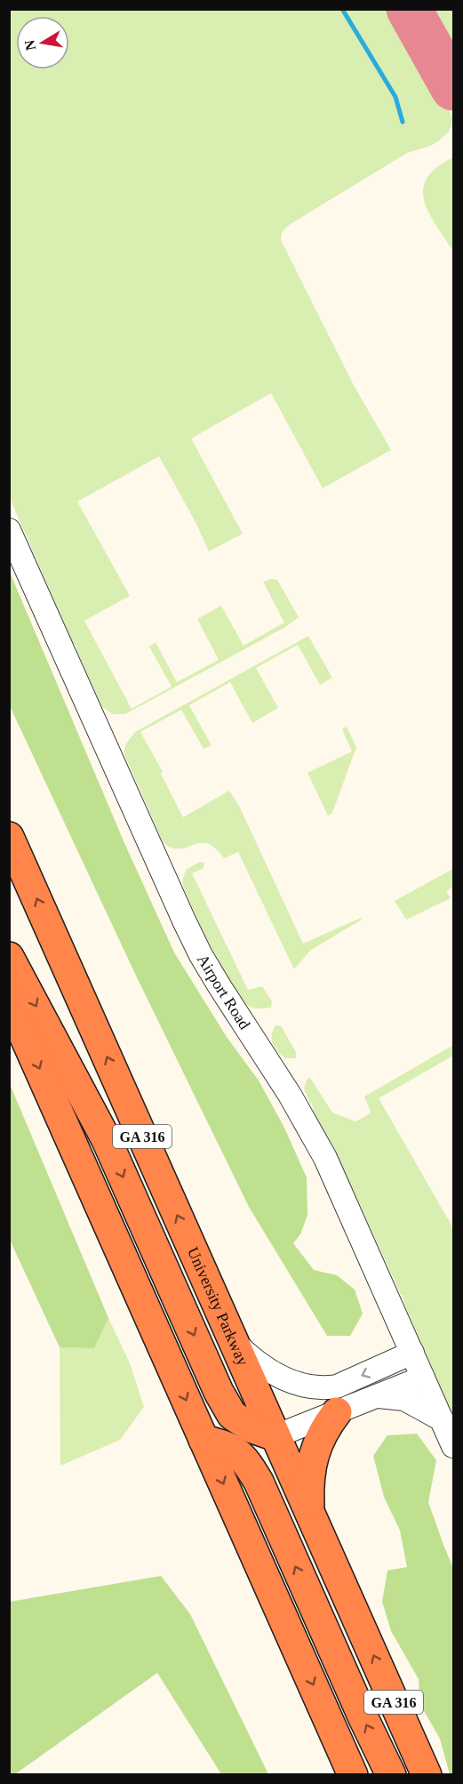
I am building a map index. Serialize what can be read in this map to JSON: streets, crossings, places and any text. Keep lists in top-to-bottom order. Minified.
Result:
{"streets":{"highway":["GA 316","University Parkway"],"street":["Airport Road"]},"north":"left"}
